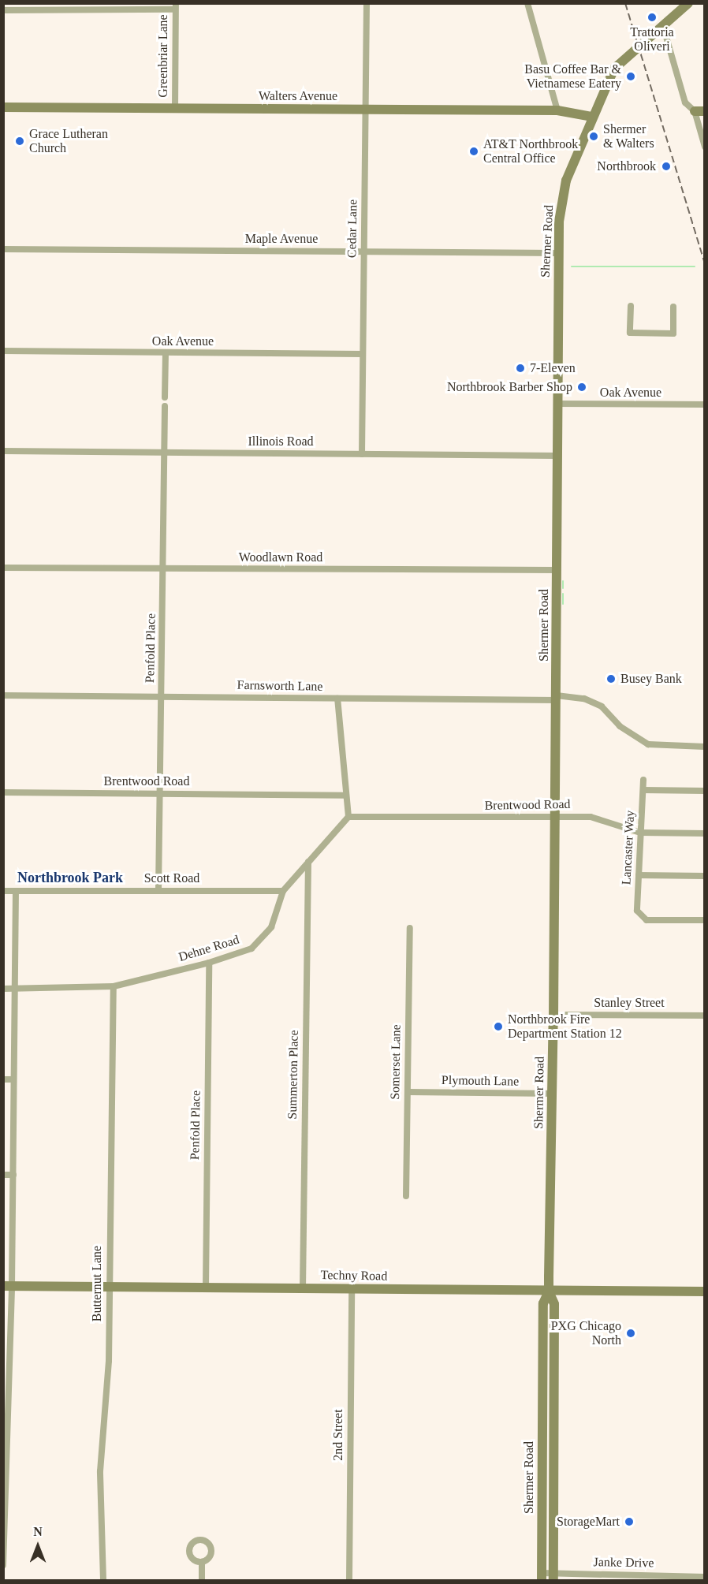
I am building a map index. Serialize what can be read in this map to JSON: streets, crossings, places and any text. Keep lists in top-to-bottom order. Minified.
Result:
{"streets":{"main road":["Walters Avenue","Shermer Road","Techny Road"],"street":["Greenbriar Lane","Cedar Lane","Maple Avenue","Oak Avenue","Illinois Road","Woodlawn Road","Penfold Place","Farnsworth Lane","Brentwood Road","Lancaster Way","Scott Road","Dehne Road","Stanley Street","Somerset Lane","Summerton Place","Plymouth Lane","Butternut Lane","2nd Street","Janke Drive"]},"crossings":[["Greenbriar Lane","Walters Avenue"],["Walters Avenue","Cedar Lane"],["Walters Avenue","Shermer Road"],["Cedar Lane","Maple Avenue"],["Cedar Lane","Oak Avenue"],["Cedar Lane","Illinois Road"],["Maple Avenue","Shermer Road"],["Shermer Road","Oak Avenue"],["Shermer Road","Illinois Road"],["Shermer Road","Woodlawn Road"],["Shermer Road","Farnsworth Lane"],["Shermer Road","Brentwood Road"],["Shermer Road","Stanley Street"],["Shermer Road","Plymouth Lane"],["Shermer Road","Techny Road"],["Shermer Road","Janke Drive"],["Illinois Road","Penfold Place"],["Woodlawn Road","Penfold Place"],["Penfold Place","Farnsworth Lane"],["Penfold Place","Brentwood Road"],["Penfold Place","Scott Road"],["Penfold Place","Dehne Road"],["Penfold Place","Techny Road"],["Brentwood Road","Lancaster Way"],["Brentwood Road","Dehne Road"],["Scott Road","Dehne Road"],["Dehne Road","Summerton Place"],["Dehne Road","Butternut Lane"],["Somerset Lane","Plymouth Lane"],["Summerton Place","Techny Road"],["Techny Road","Butternut Lane"],["Techny Road","2nd Street"]],"districts":["Northbrook Park"],"places":["Trattoria Oliveri","Basu Coffee Bar & Vietnamese Eatery","Shermer & Walters","Grace Lutheran Church","AT&T Northbrook Central Office","Northbrook","7-Eleven","Northbrook Barber Shop","Busey Bank","Northbrook Fire Department Station 12","PXG Chicago North","StorageMart"],"north":"top"}
